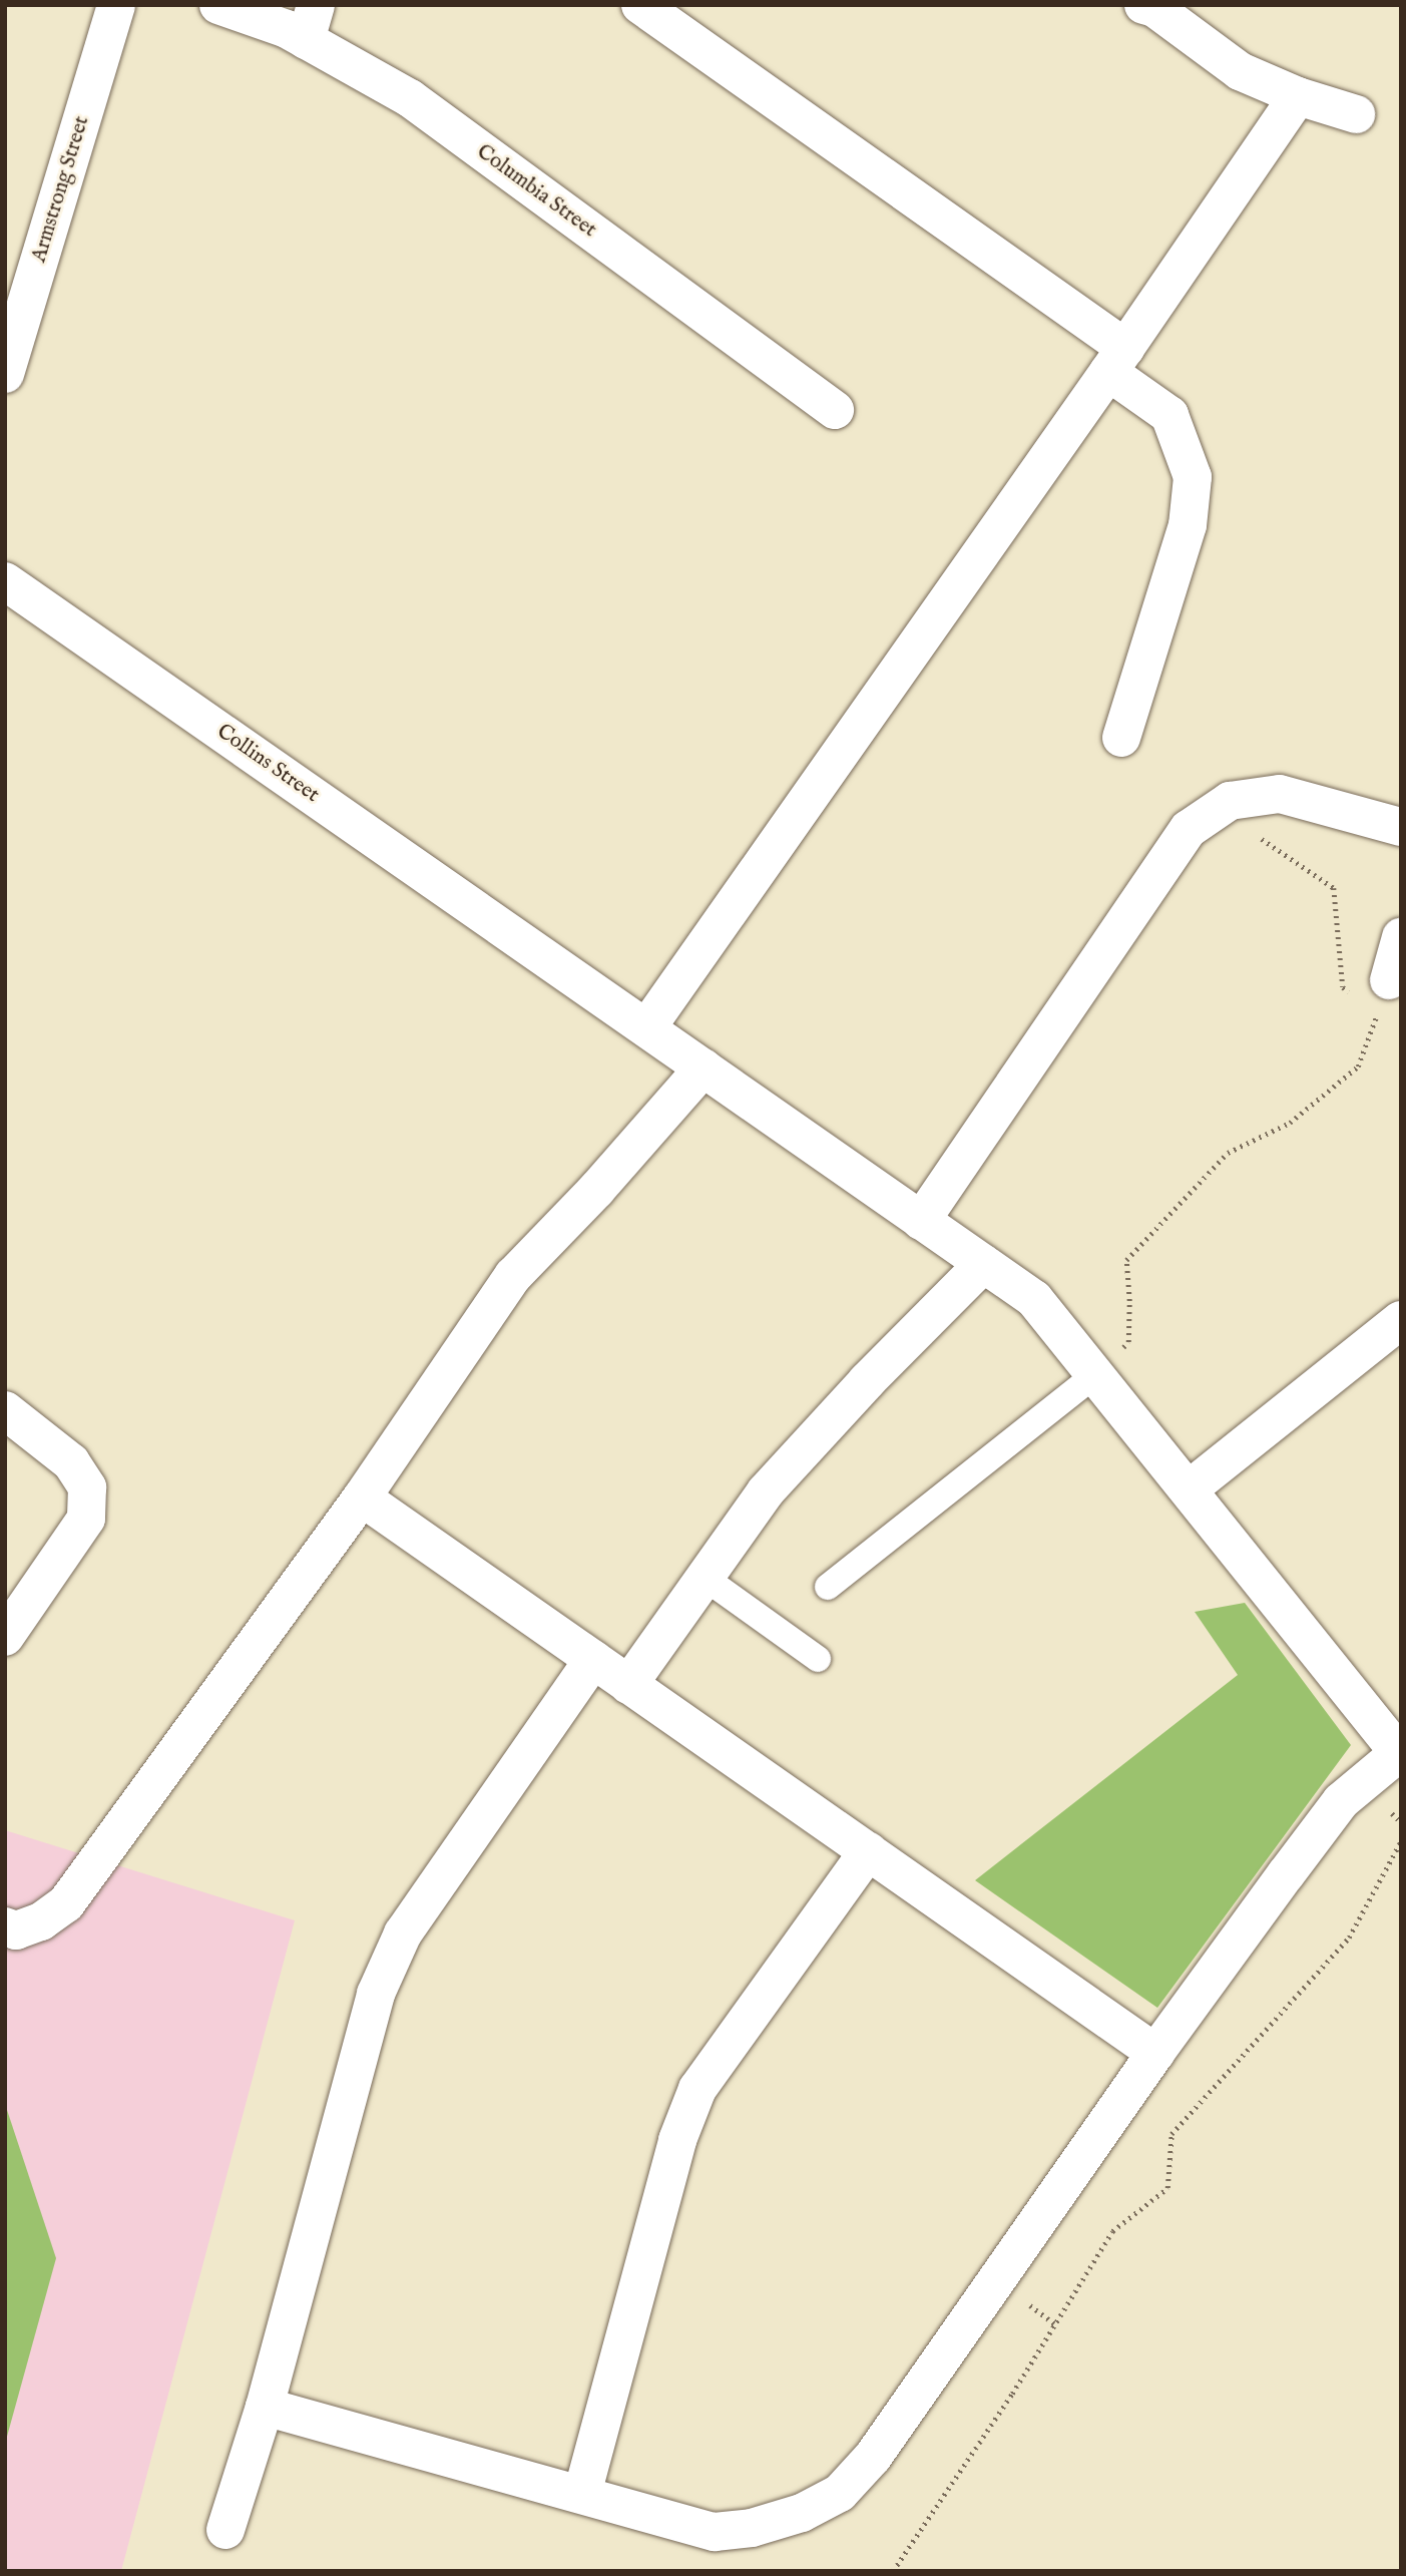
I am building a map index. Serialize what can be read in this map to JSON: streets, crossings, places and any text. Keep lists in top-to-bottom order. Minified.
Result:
{"streets":{"street":["Armstrong Street","Columbia Street","Collins Street"]}}
